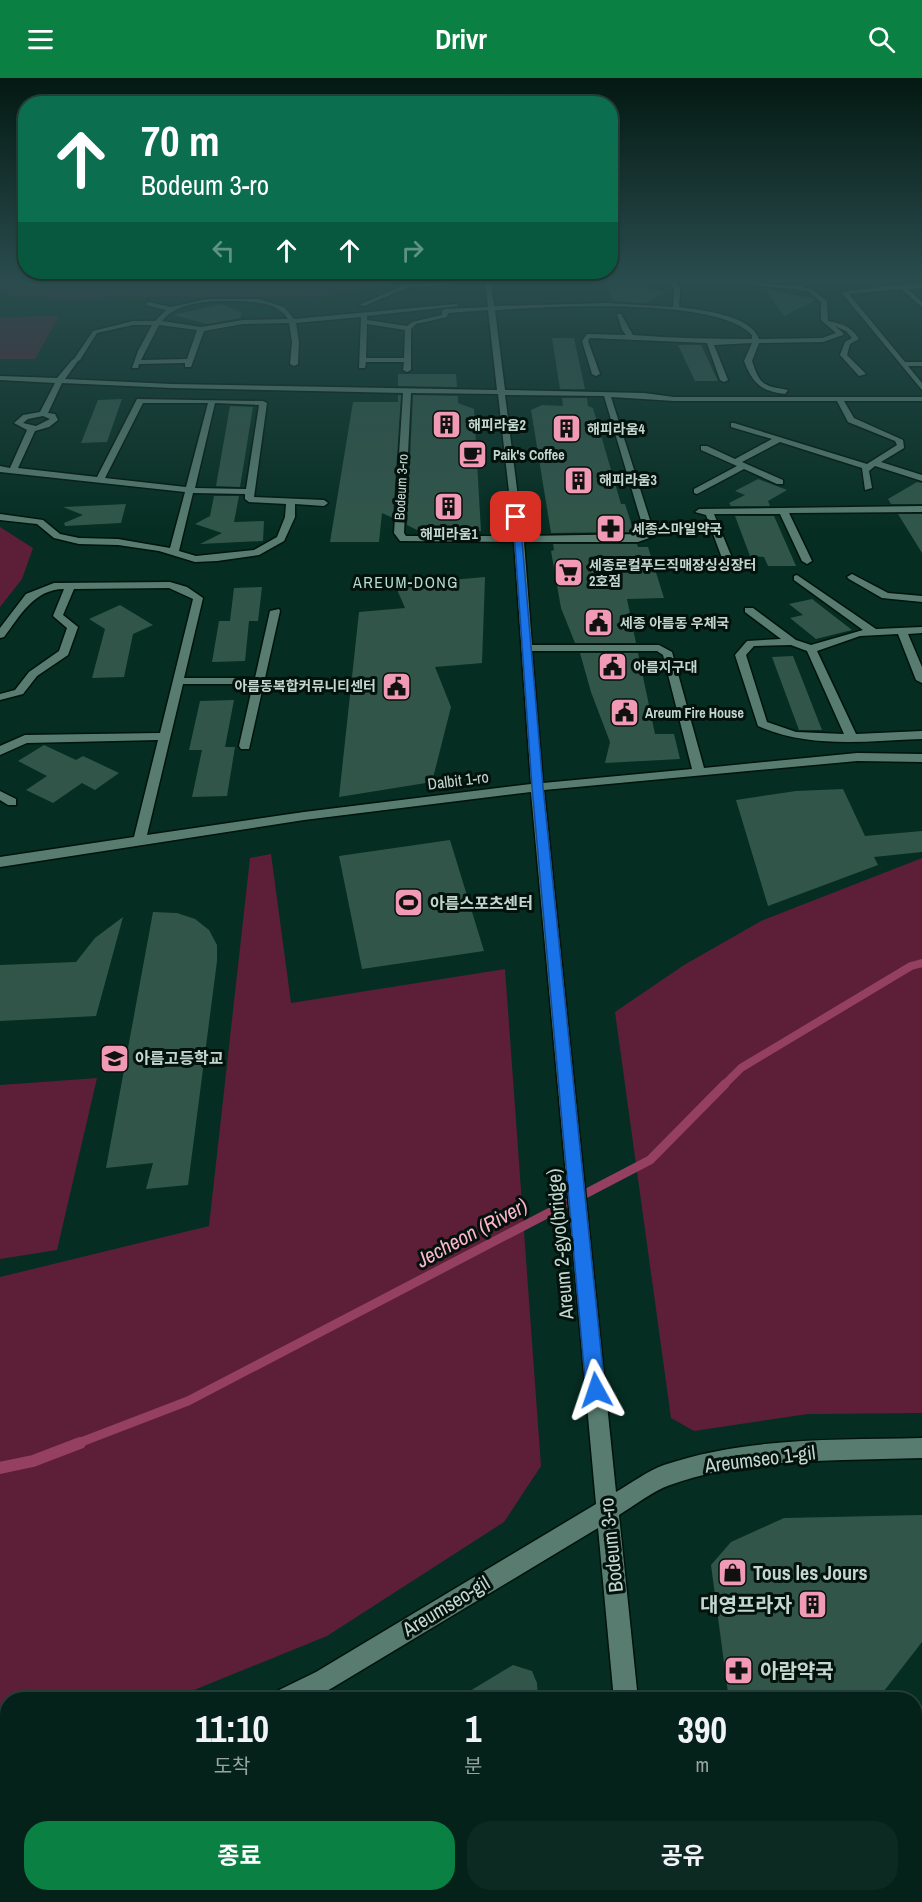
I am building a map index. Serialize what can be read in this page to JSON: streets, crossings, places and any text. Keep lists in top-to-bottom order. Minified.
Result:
{"streets":{"street":["Bodeum 3-ro","Dalbit 1-ro","Areum 2-gyo(bridge)","Areumseo 1-gil","Areumseo-gil"]},"crossings":[["Bodeum 3-ro","Areum 2-gyo(bridge)"],["Bodeum 3-ro","Areumseo 1-gil"],["Bodeum 3-ro","Areumseo-gil"],["Dalbit 1-ro","Areum 2-gyo(bridge)"],["Areumseo 1-gil","Areumseo-gil"]],"districts":["AREUM-DONG"],"water":["Jecheon (River)"],"places":{"building":["해피라움2","해피라움4","해피라움3","해피라움1","대영프라자"],"cafe":["Paik's Coffee"],"pharmacy":["세종스마일약국","아람약국"],"supermarket":["세종로컬푸드직매장싱싱장터 2호점"],"public building":["세종 아름동 우체국","아름지구대","아름동복합커뮤니티센터","Areum Fire House"],"sports":["아름스포츠센터"],"school or university":["아름고등학교"],"shop":["Tous les Jours"]},"page":{"header":"Drivr","turn":["70 m","Bodeum 3-ro"],"eta":["11:10","도착","1","분","390","m"],"buttons":["종료","공유"]}}
